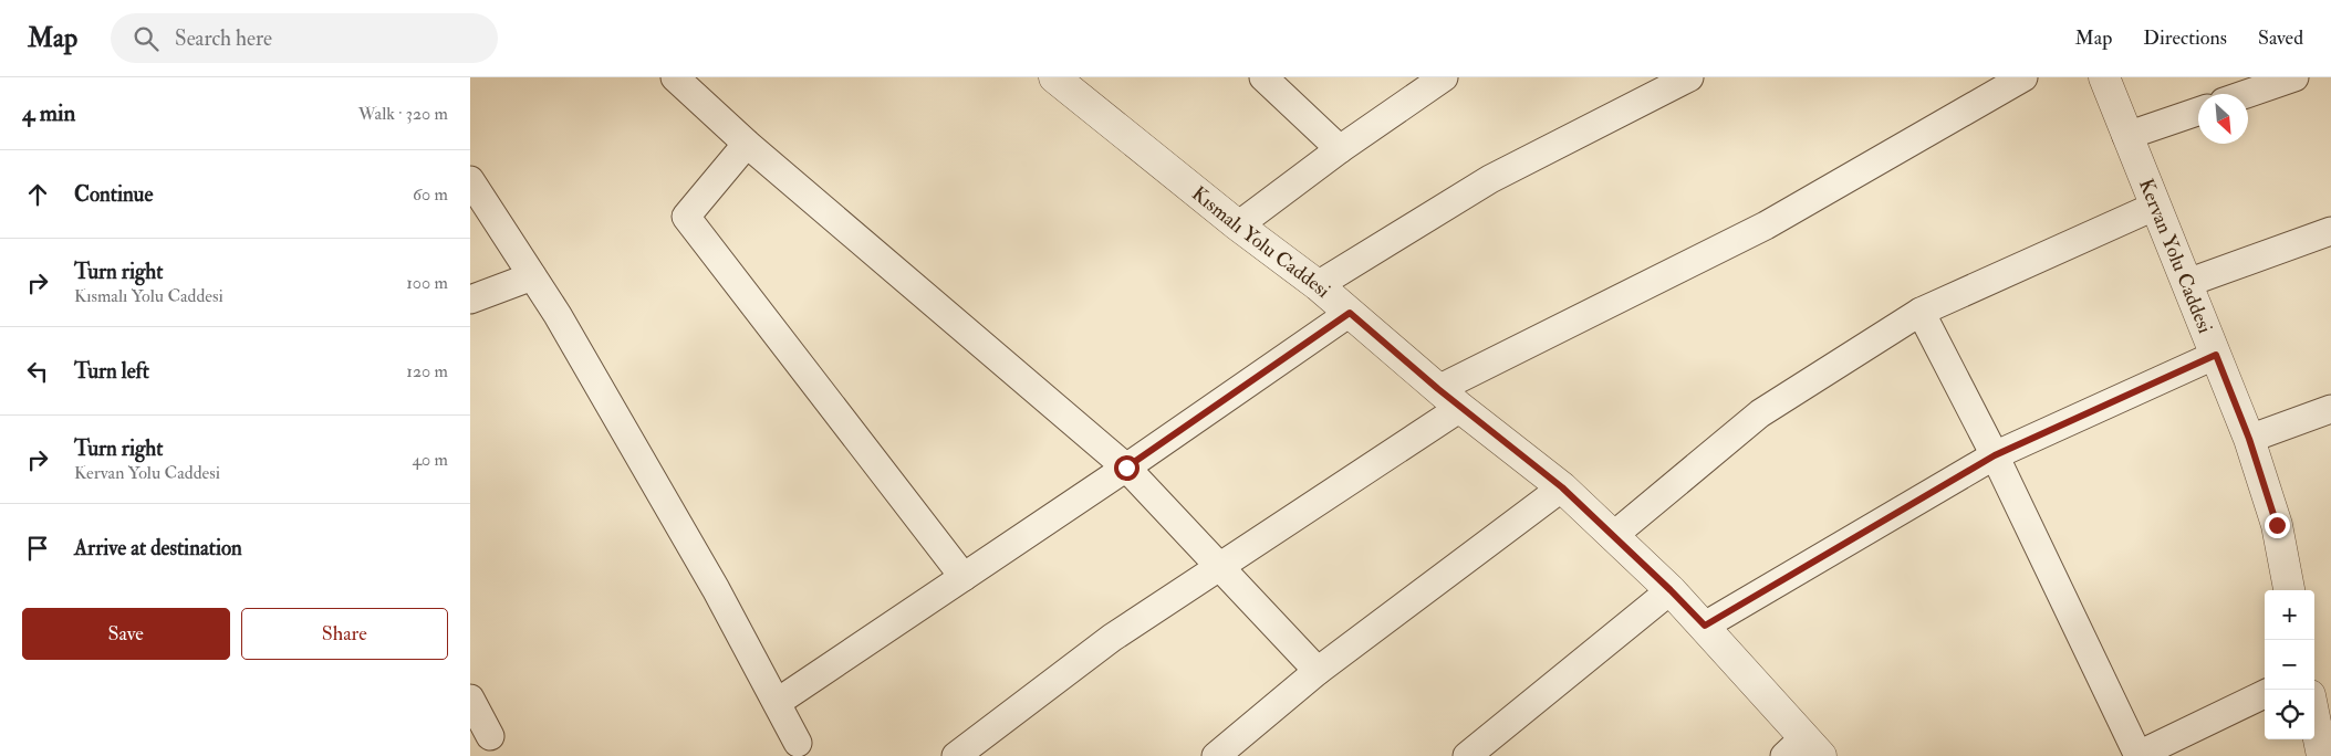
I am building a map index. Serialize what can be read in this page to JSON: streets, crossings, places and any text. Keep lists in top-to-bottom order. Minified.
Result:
{"streets":{"street":["Kısmalı Yolu Caddesi","Kervan Yolu Caddesi"]},"north":"bottom right","page":{"header":"Map","search":"Search here","nav":["Map","Directions","Saved"],"heading":["4 min","Walk · 320 m"],"list":[["Continue","60 m"],["Turn right","Kısmalı Yolu Caddesi","100 m"],["Turn left","120 m"],["Turn right","Kervan Yolu Caddesi","40 m"],"Arrive at destination"],"map_buttons":["+","−"],"buttons":["Save","Share"]}}
